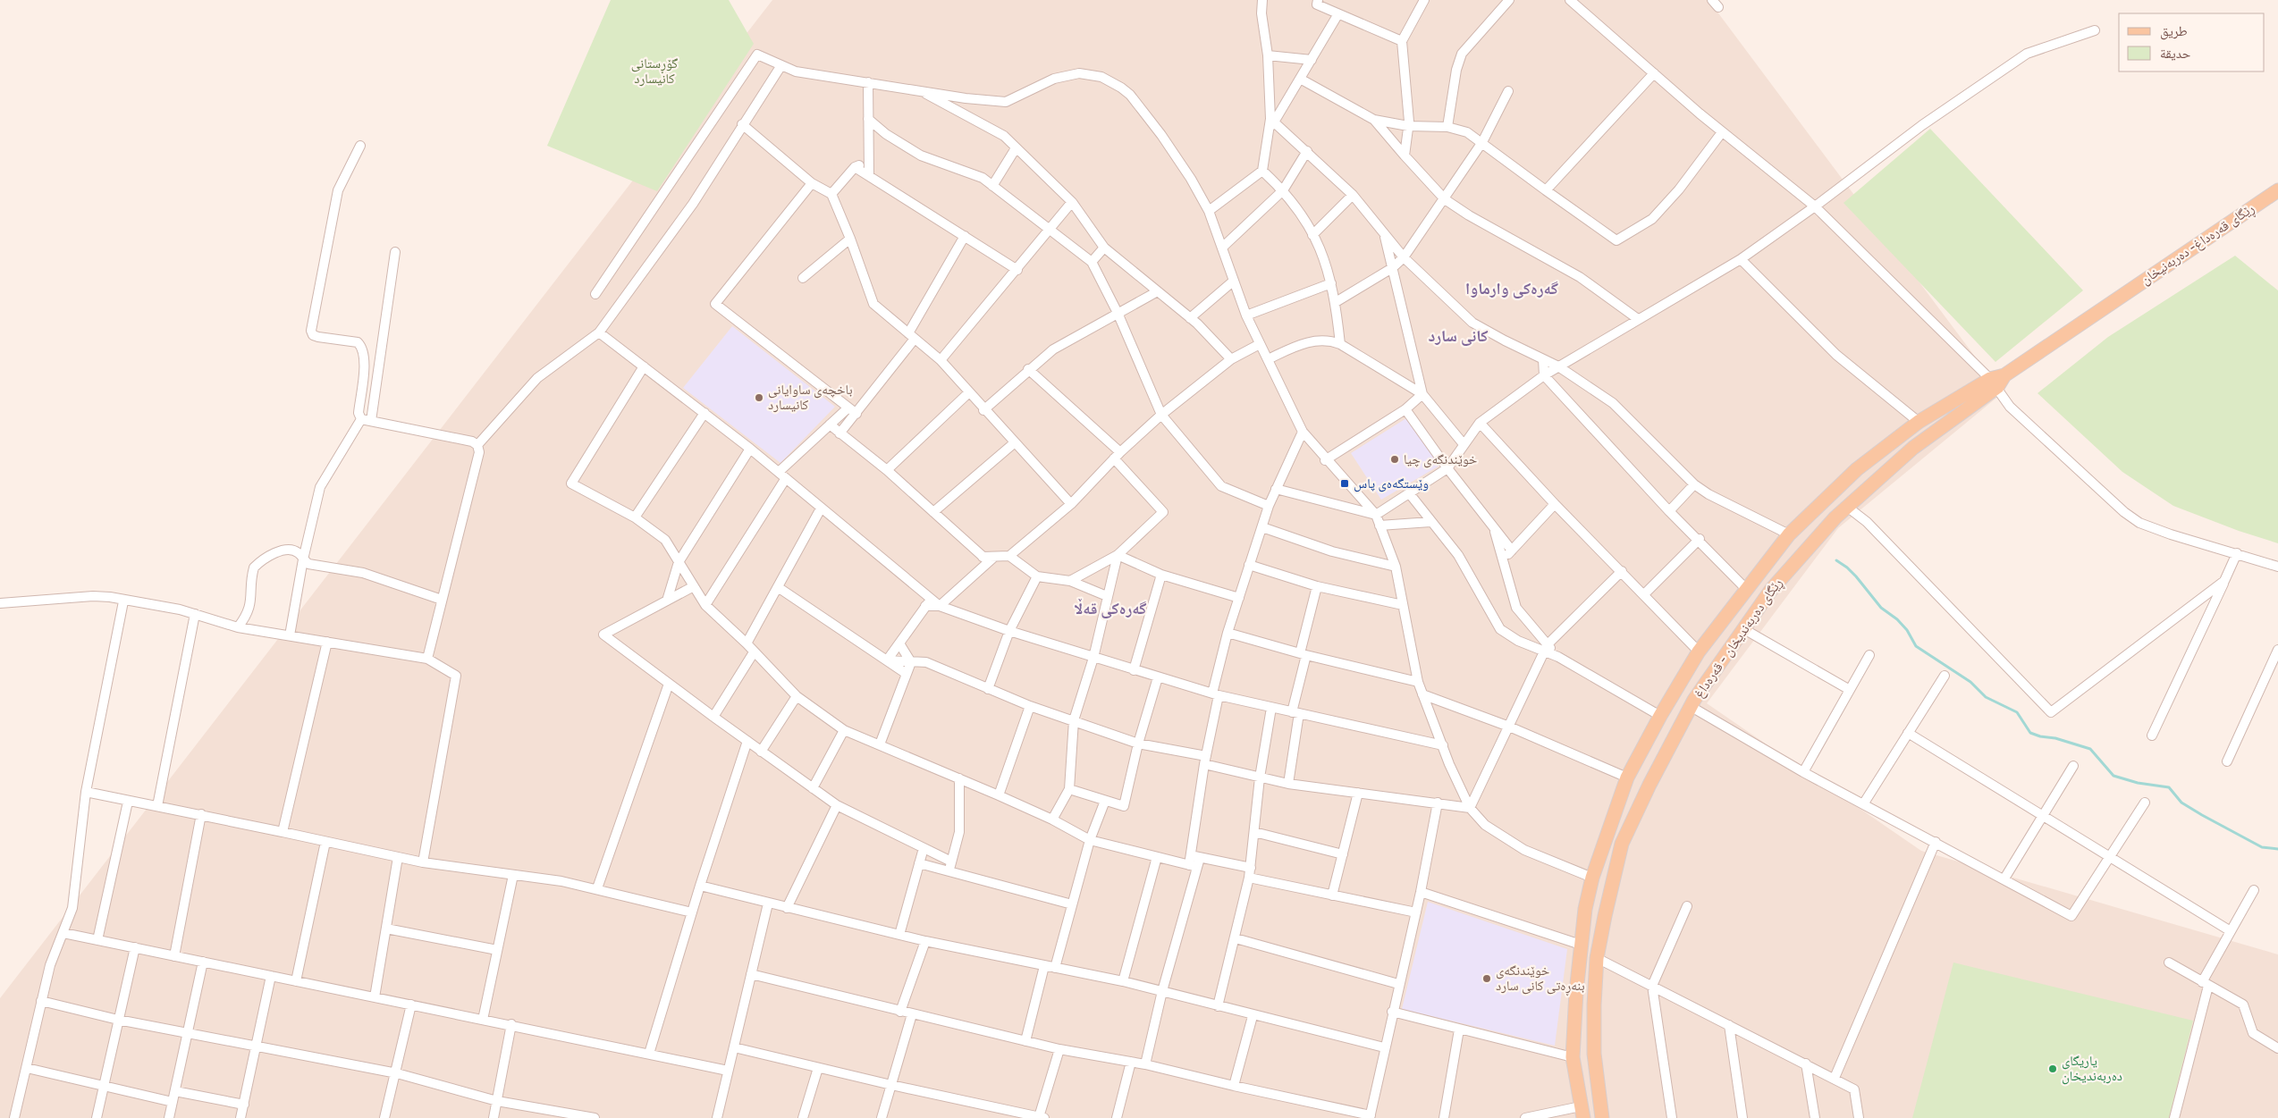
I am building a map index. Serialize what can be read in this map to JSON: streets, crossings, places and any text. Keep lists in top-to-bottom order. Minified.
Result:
{"streets":{"main road":["ڕێگاى قه‌ره‌داغ- ده‌ربه‌نیخان","ڕێگای دەربەندیخان - قەرەداغ"]},"crossings":[["ڕێگاى قه‌ره‌داغ- ده‌ربه‌نیخان","ڕێگای دەربەندیخان - قەرەداغ"]],"districts":["گەرەکی وارماوا","کانی سارد","گەرەکی قەڵا"],"parks":["گۆڕستانی کانیسارد"],"places":{"other":["باخچەی ساوایانی کانیسارد","خوێندنگەی چیا","خوێندنگەی بنەڕەتی کانی سارد","یاریگاى ده‌ربه‌ندیخان"],"transit":["وێستگەەی پاس"]},"legend":["طريق","حديقة"]}
